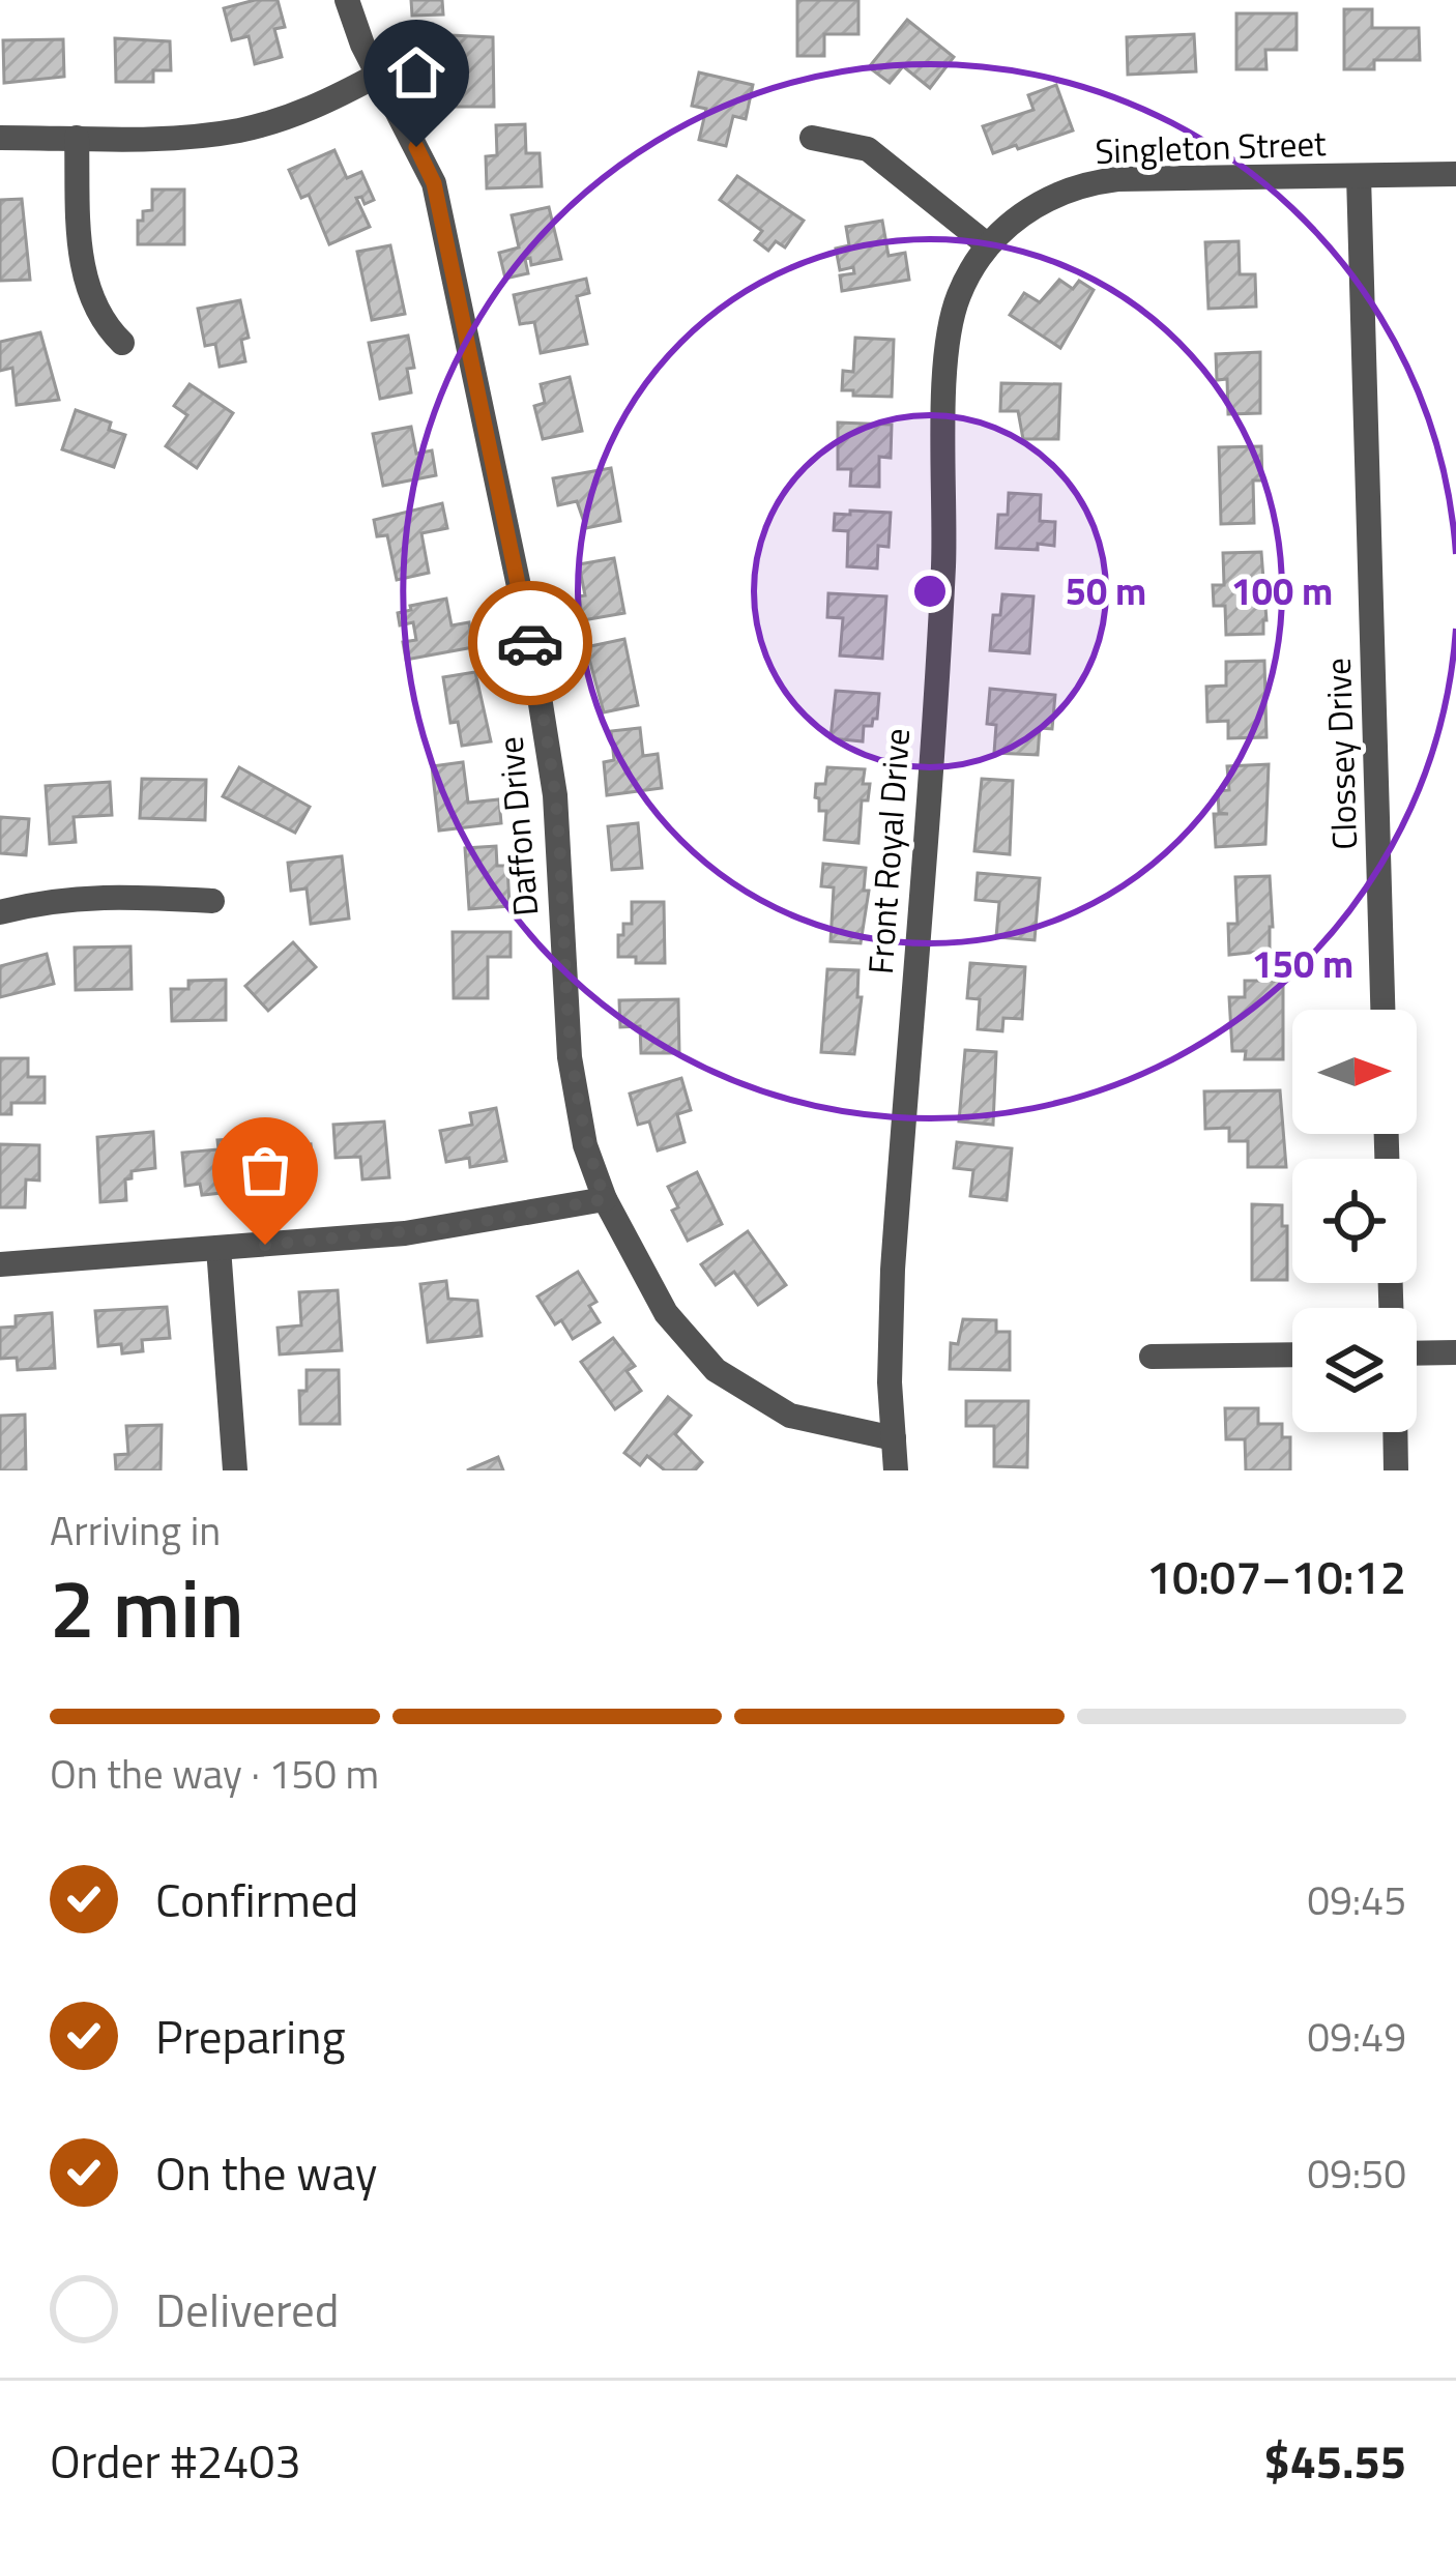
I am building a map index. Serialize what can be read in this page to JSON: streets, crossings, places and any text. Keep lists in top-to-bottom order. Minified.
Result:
{"streets":{"street":["Singleton Street","Clossey Drive","Daffon Drive","Front Royal Drive"]},"crossings":[["Singleton Street","Clossey Drive"],["Singleton Street","Front Royal Drive"],["Daffon Drive","Front Royal Drive"]],"north":"right","page":{"heading":["2 min","Arriving in","10:07–10:12"],"panel":["Order #2403","$45.55"],"bar":"On the way · 150 m","list":[["Confirmed","09:45"],["Preparing","09:49"],["On the way","09:50"],"Delivered"]},"rings":["50 m","100 m","150 m"]}
